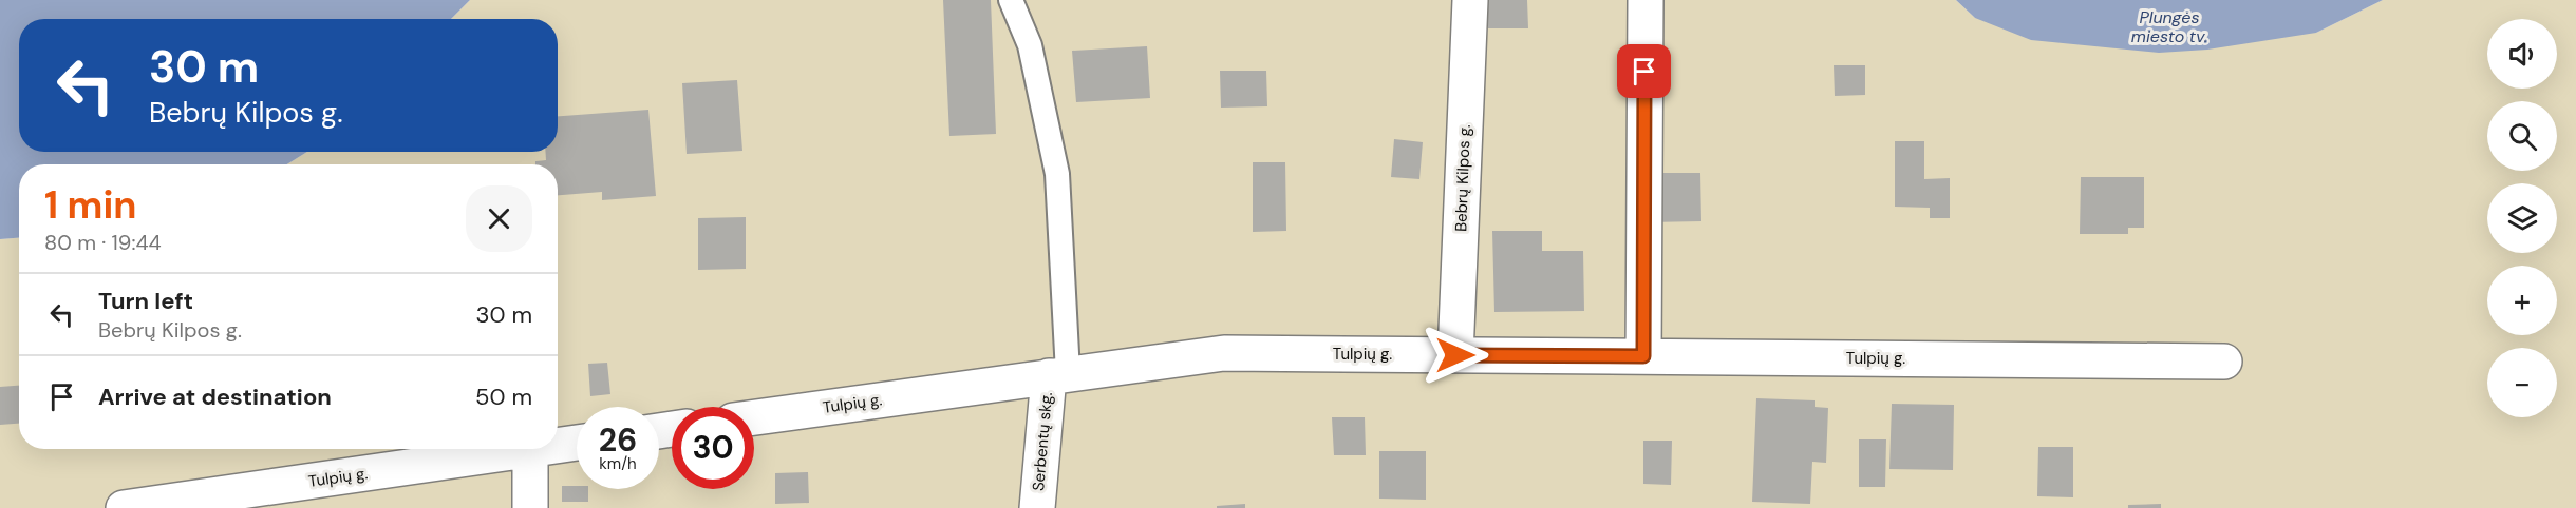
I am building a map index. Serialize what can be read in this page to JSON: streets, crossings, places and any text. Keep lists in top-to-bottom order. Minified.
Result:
{"streets":{"street":["Bebrų Kilpos g.","Tulpių g.","Serbentų skg."]},"crossings":[["Bebrų Kilpos g.","Tulpių g."],["Tulpių g.","Serbentų skg."]],"water":["Plungės miesto tv."],"page":{"map_buttons":["+","−"],"turn":["30 m","Bebrų Kilpos g."],"heading":["1 min","80 m · 19:44"],"list":[{"name":"Turn left","note":"Bebrų Kilpos g.","value":"30 m"},{"name":"Arrive at destination","value":"50 m"}],"speed":"26 km/h","limit":"30"}}
